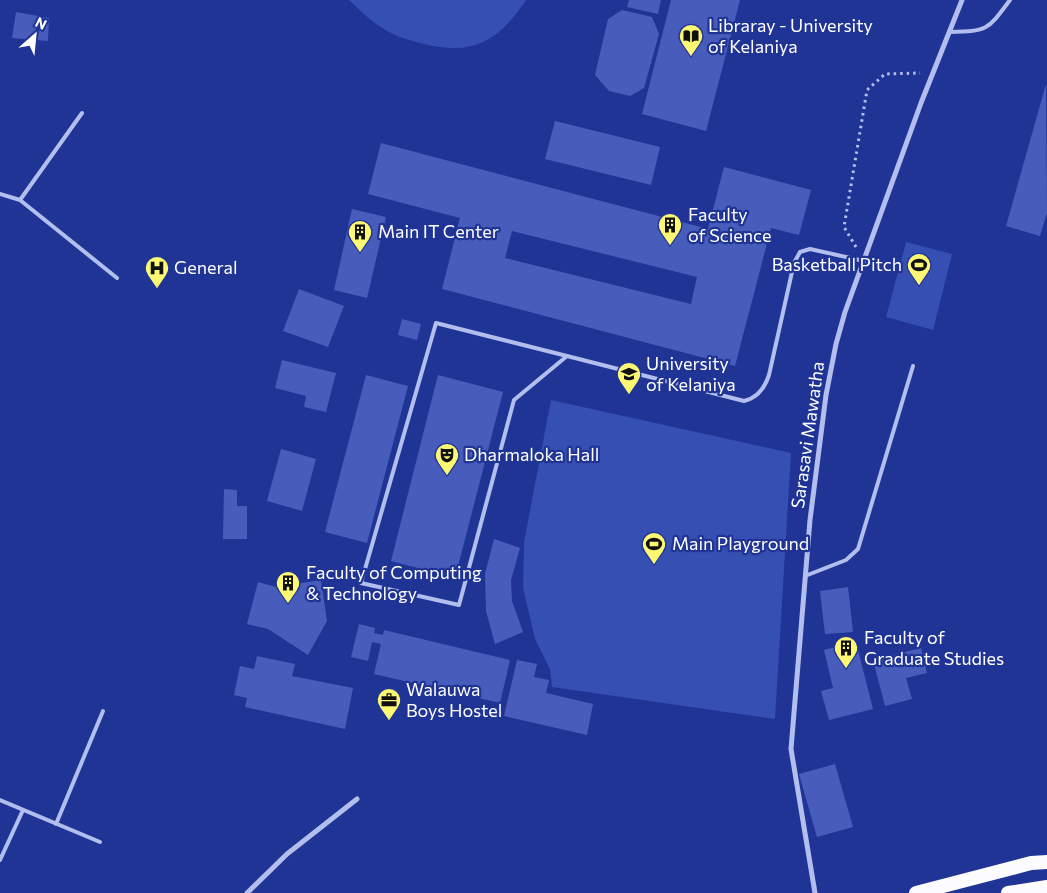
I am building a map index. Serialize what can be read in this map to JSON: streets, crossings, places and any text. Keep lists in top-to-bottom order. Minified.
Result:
{"streets":{"street":["Sarasavi Mawatha"]},"places":{"library":["Libraray - University of Kelaniya"],"building":["Faculty of Science","Main IT Center","Faculty of Computing & Technology","Faculty of Graduate Studies"],"sports":["Basketball Pitch","Main Playground"],"hospital":["General"],"school or university":["University of Kelaniya"],"theatre":["Dharmaloka Hall"],"office":["Walauwa Boys Hostel"]},"north":"top right"}
